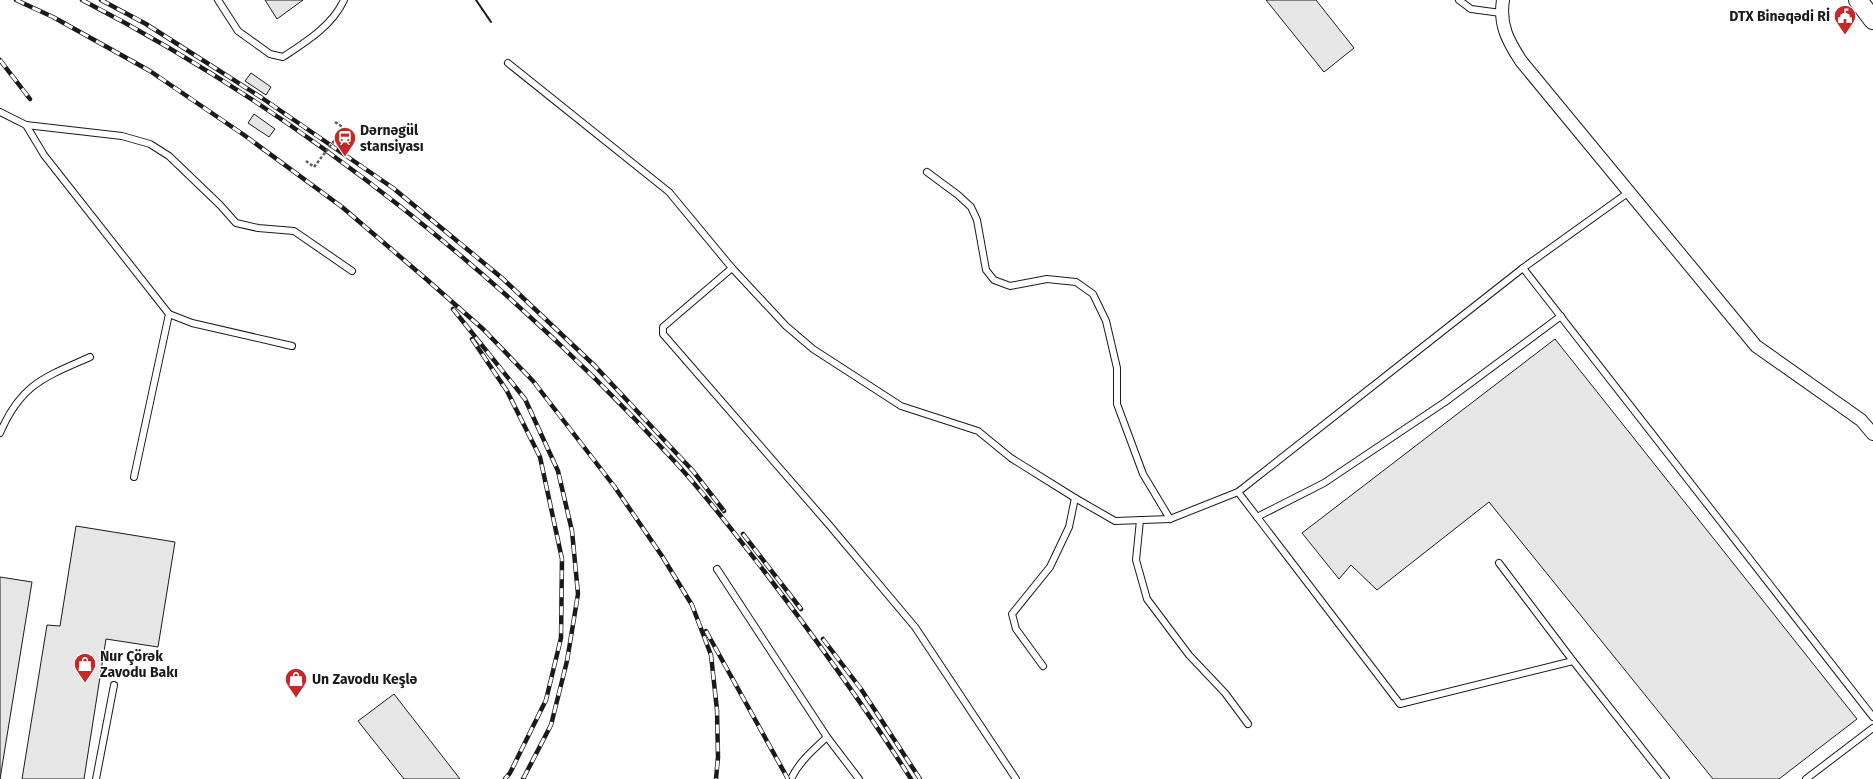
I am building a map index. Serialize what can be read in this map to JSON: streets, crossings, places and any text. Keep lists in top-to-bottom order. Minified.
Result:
{"places":{"public building":["DTX Binəqədi Rİ"],"station":["Dərnəgül stansiyası"],"shop":["Nur Çörək Zavodu Bakı","Un Zavodu Keşlə"]}}
